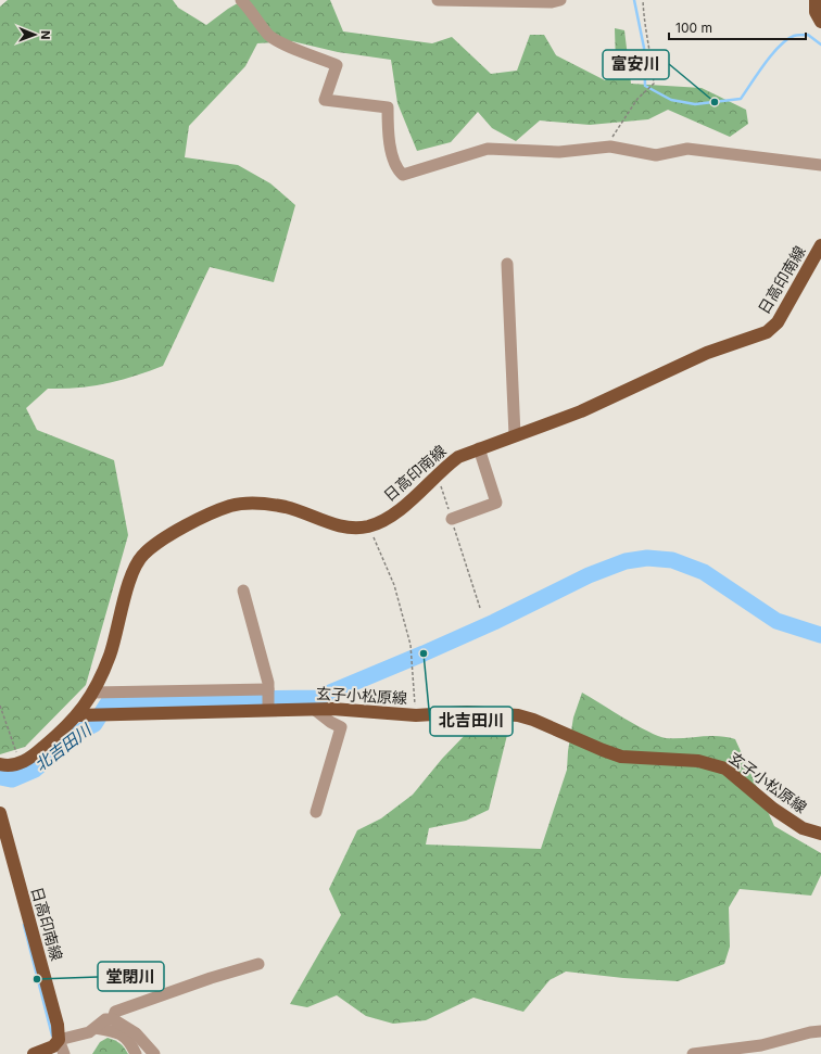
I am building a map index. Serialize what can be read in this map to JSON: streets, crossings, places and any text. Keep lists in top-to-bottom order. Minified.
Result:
{"streets":{"main road":["日高印南線","玄子小松原線"]},"crossings":[["日高印南線","玄子小松原線"]],"water":["北吉田川"],"places":["富安川","北吉田川","堂閉川"],"scale_bar":"100 m","north":"right"}
